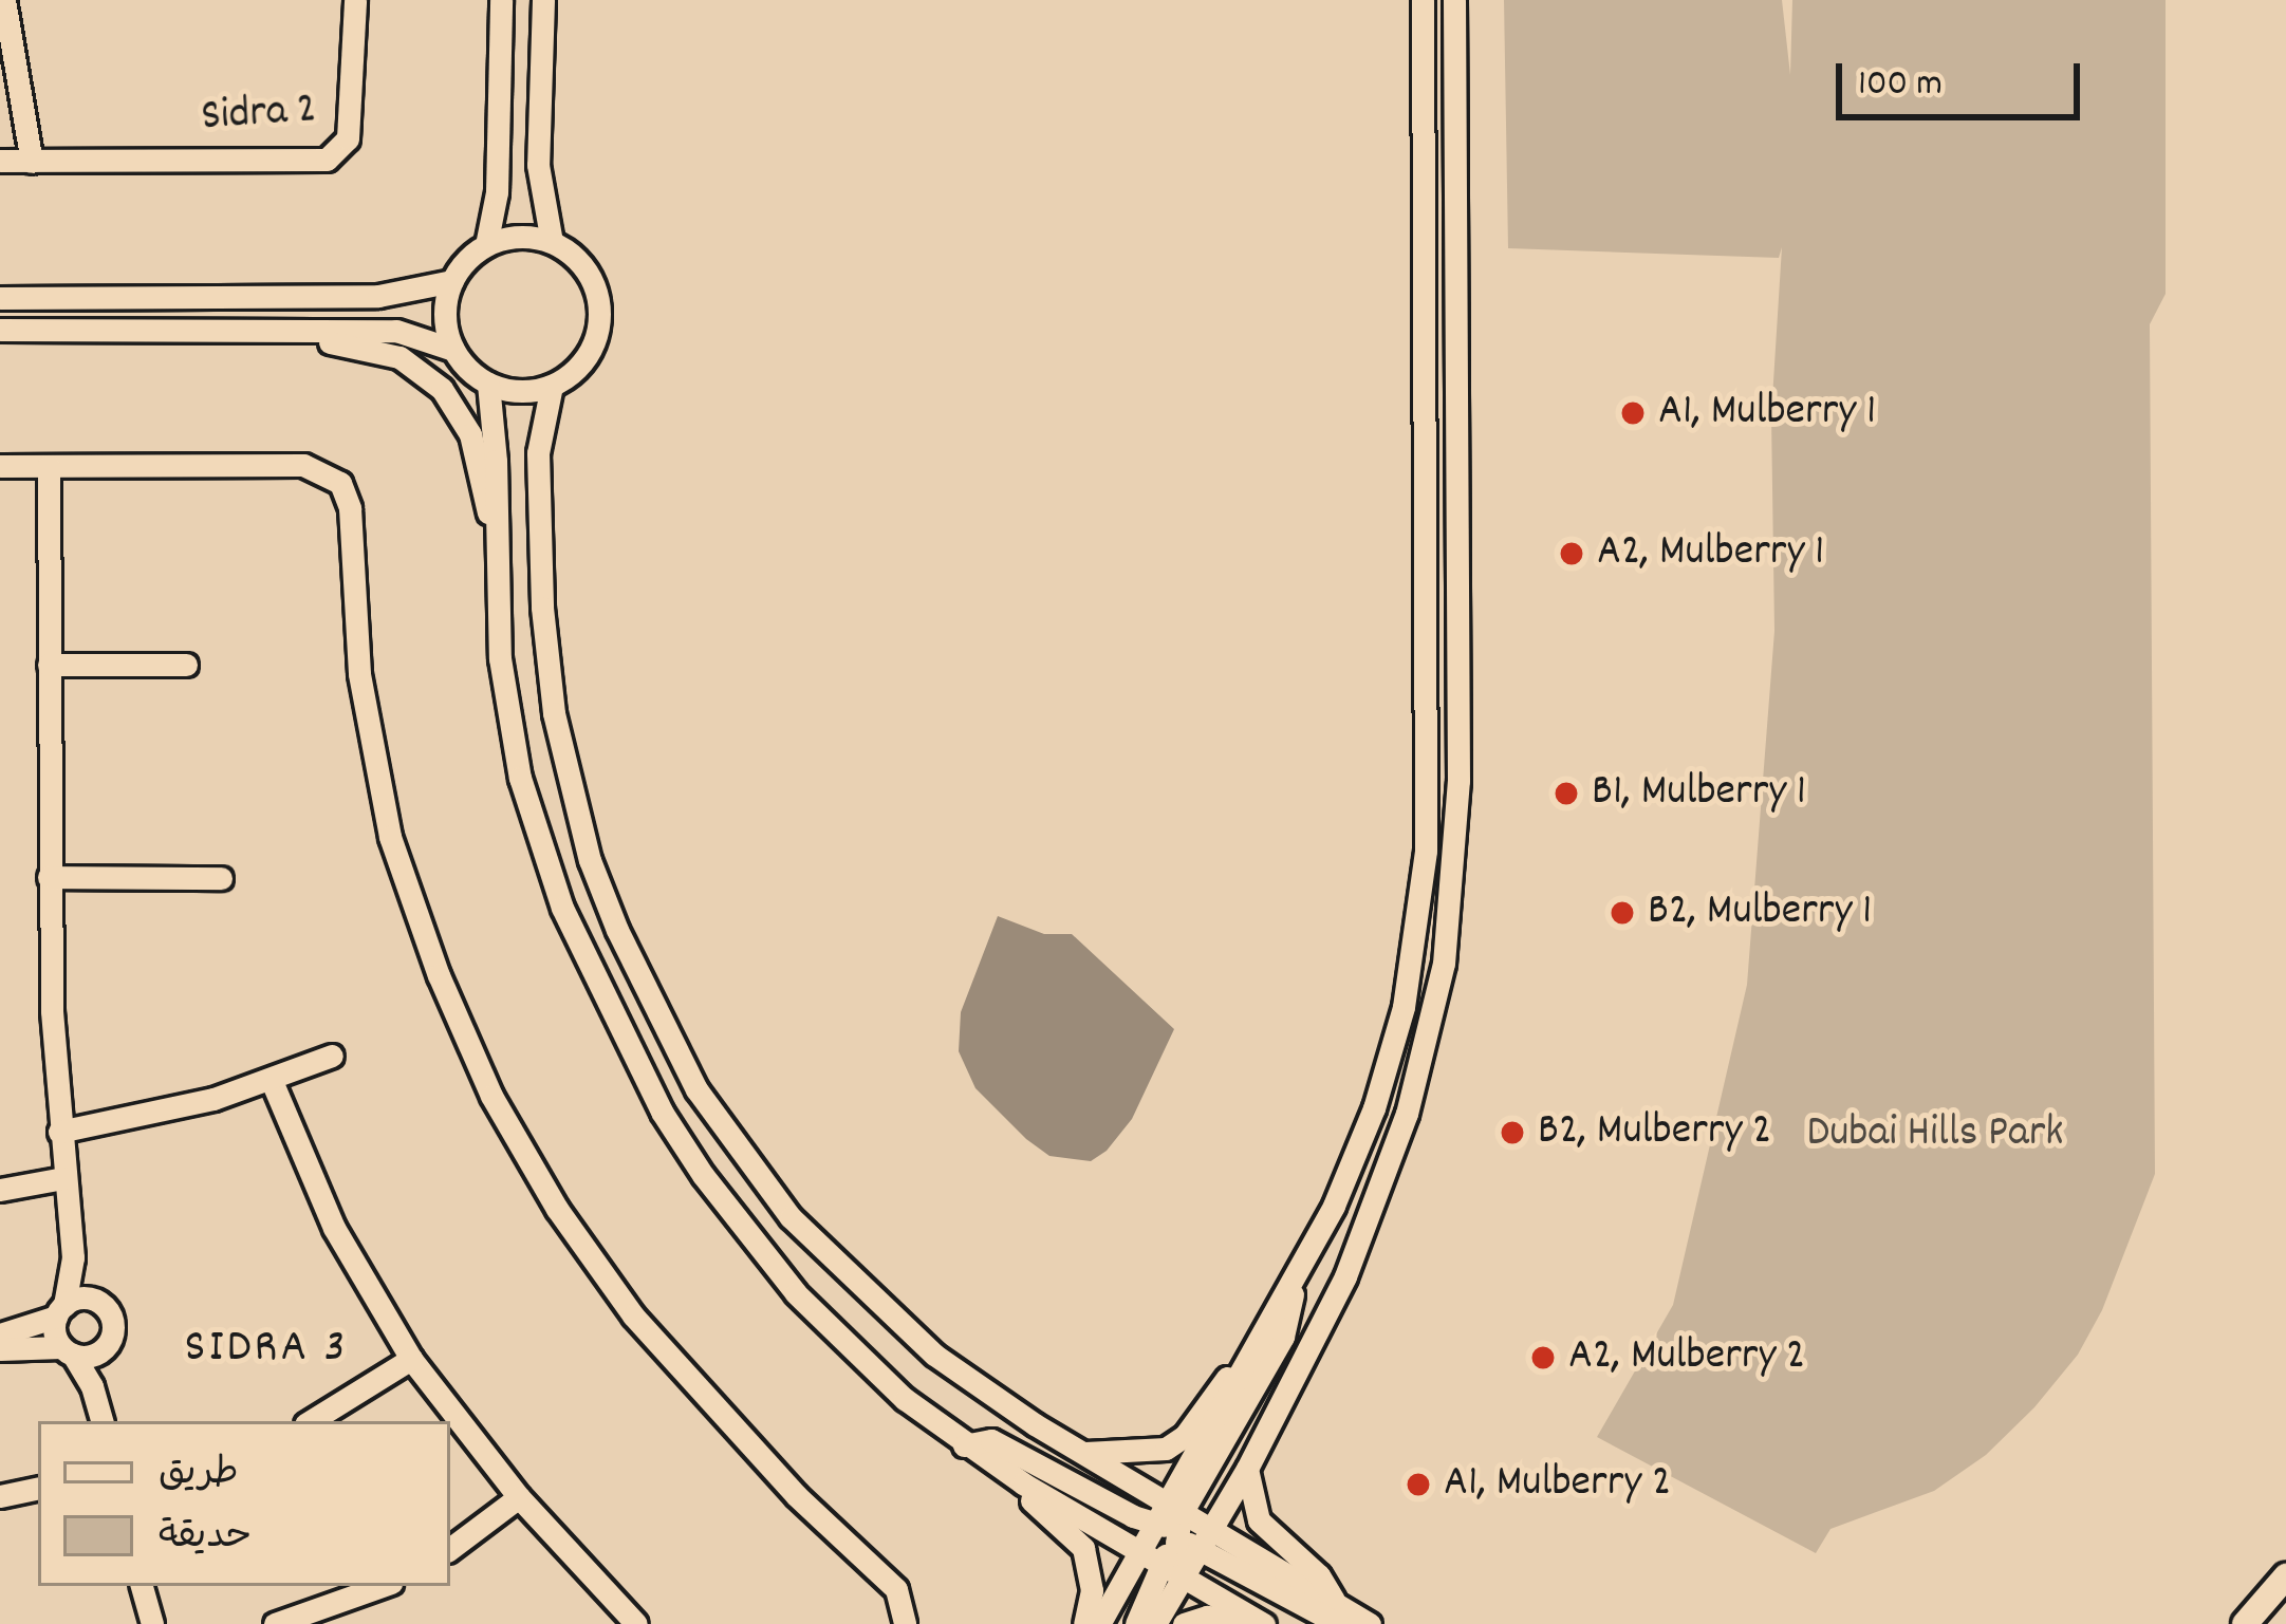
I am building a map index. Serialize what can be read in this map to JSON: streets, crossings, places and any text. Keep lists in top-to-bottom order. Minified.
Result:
{"streets":{"street":["Sidra 2"]},"districts":["SIDRA 3"],"parks":["Dubai Hills Park"],"places":["A1, Mulberry 1","A2, Mulberry 1","B1, Mulberry 1","B2, Mulberry 1","B2, Mulberry 2","A2, Mulberry 2","A1, Mulberry 2"],"legend":["طريق","حديقة"],"scale_bar":"100 m"}
